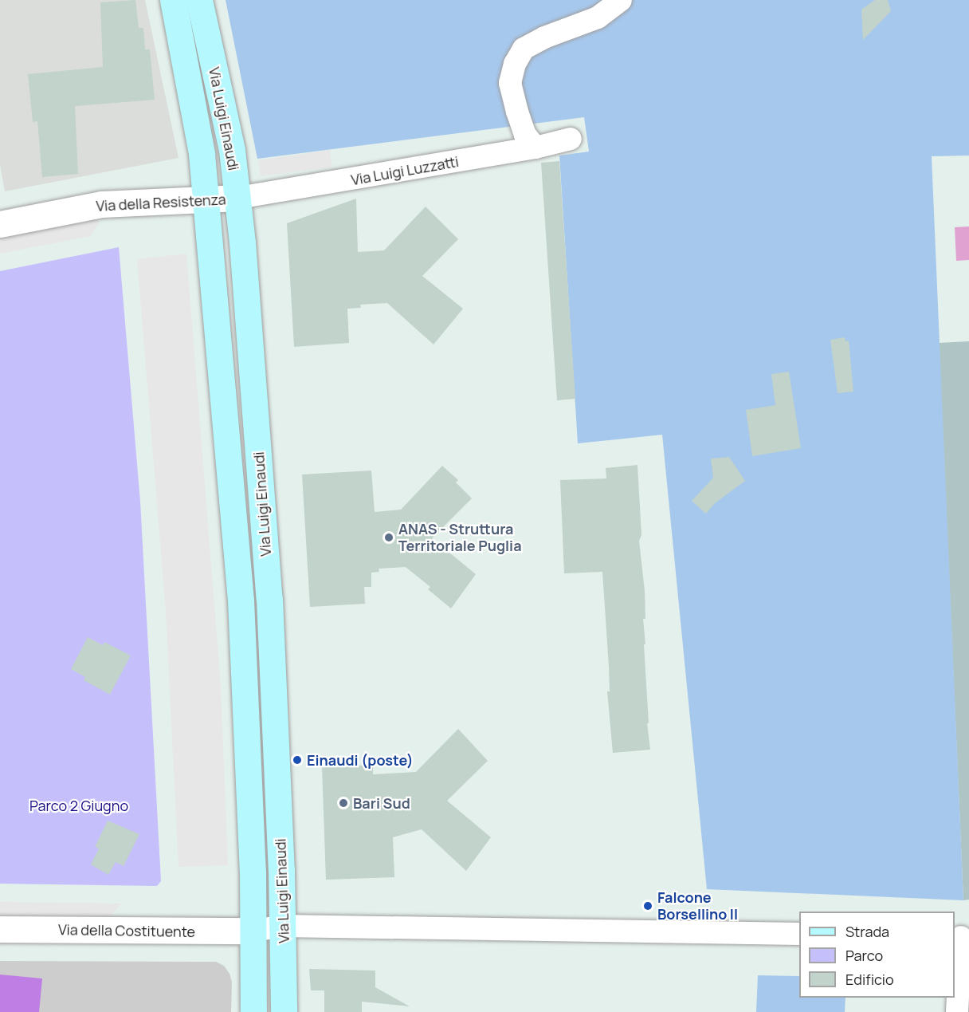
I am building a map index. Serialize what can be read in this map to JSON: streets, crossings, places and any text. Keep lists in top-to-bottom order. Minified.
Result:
{"streets":{"main road":["Via Luigi Einaudi"],"street":["Via Luigi Luzzatti","Via della Resistenza","Via della Costituente"]},"crossings":[["Via Luigi Einaudi","Via Luigi Luzzatti"],["Via Luigi Einaudi","Via della Resistenza"],["Via Luigi Einaudi","Via della Costituente"],["Via Luigi Luzzatti","Via della Resistenza"]],"parks":["Parco 2 Giugno"],"places":["ANAS - Struttura Territoriale Puglia","Einaudi (poste)","Bari Sud","Falcone Borsellino II"],"legend":["Strada","Parco","Edificio"]}
